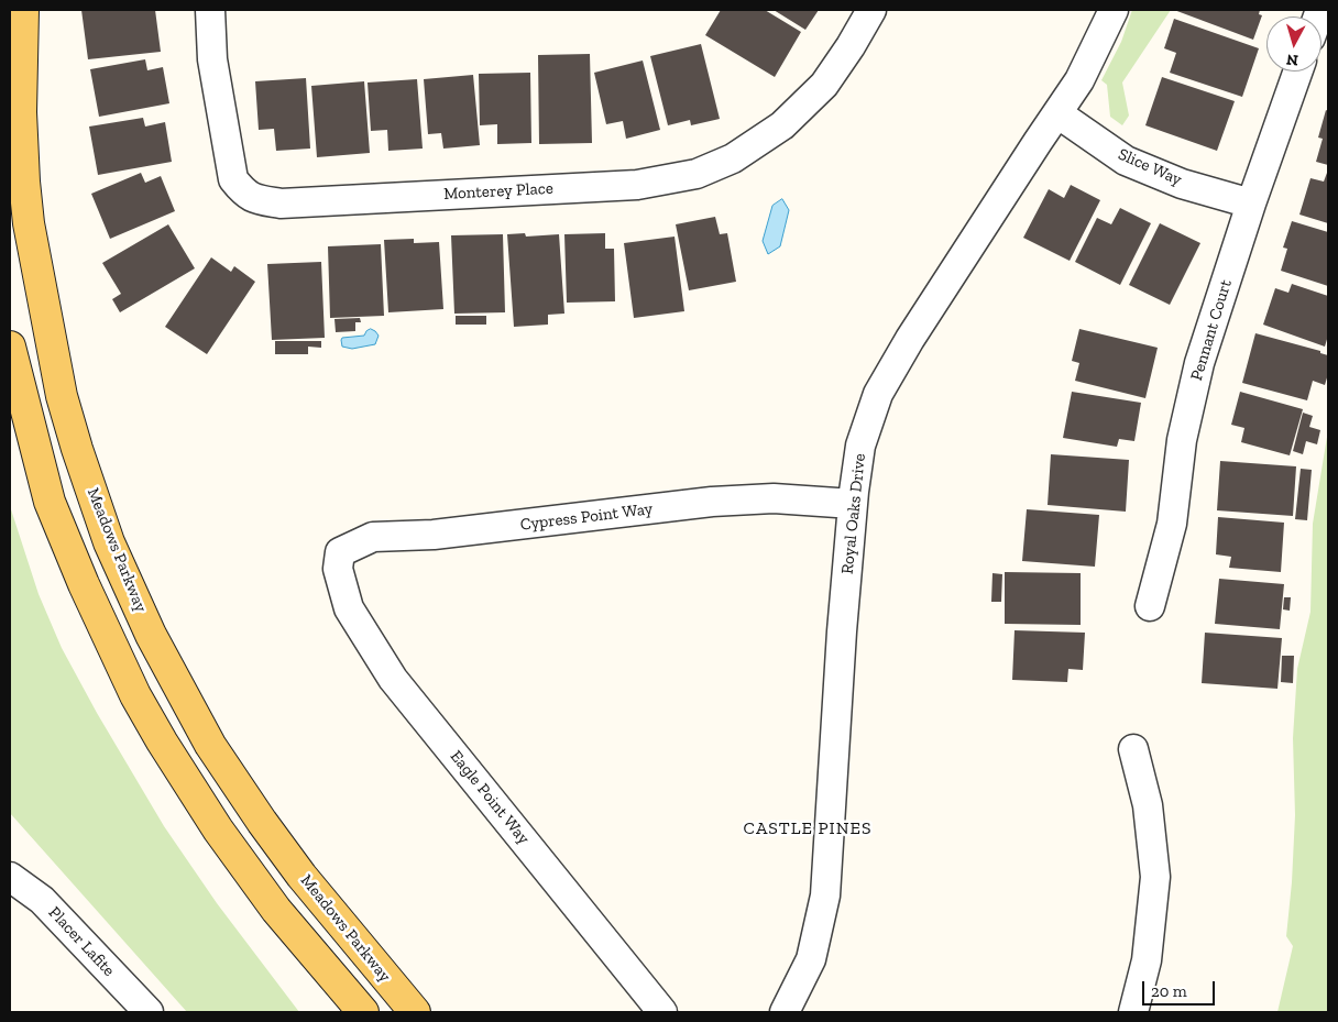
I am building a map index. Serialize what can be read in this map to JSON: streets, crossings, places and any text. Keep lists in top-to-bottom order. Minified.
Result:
{"streets":{"main road":["Meadows Parkway"],"street":["Slice Way","Monterey Place","Pennant Court","Royal Oaks Drive","Cypress Point Way","Eagle Point Way","Placer Lafite"]},"crossings":[["Slice Way","Pennant Court"],["Slice Way","Royal Oaks Drive"],["Royal Oaks Drive","Cypress Point Way"],["Cypress Point Way","Eagle Point Way"]],"districts":["CASTLE PINES"],"scale_bar":"20 m","north":"bottom"}
